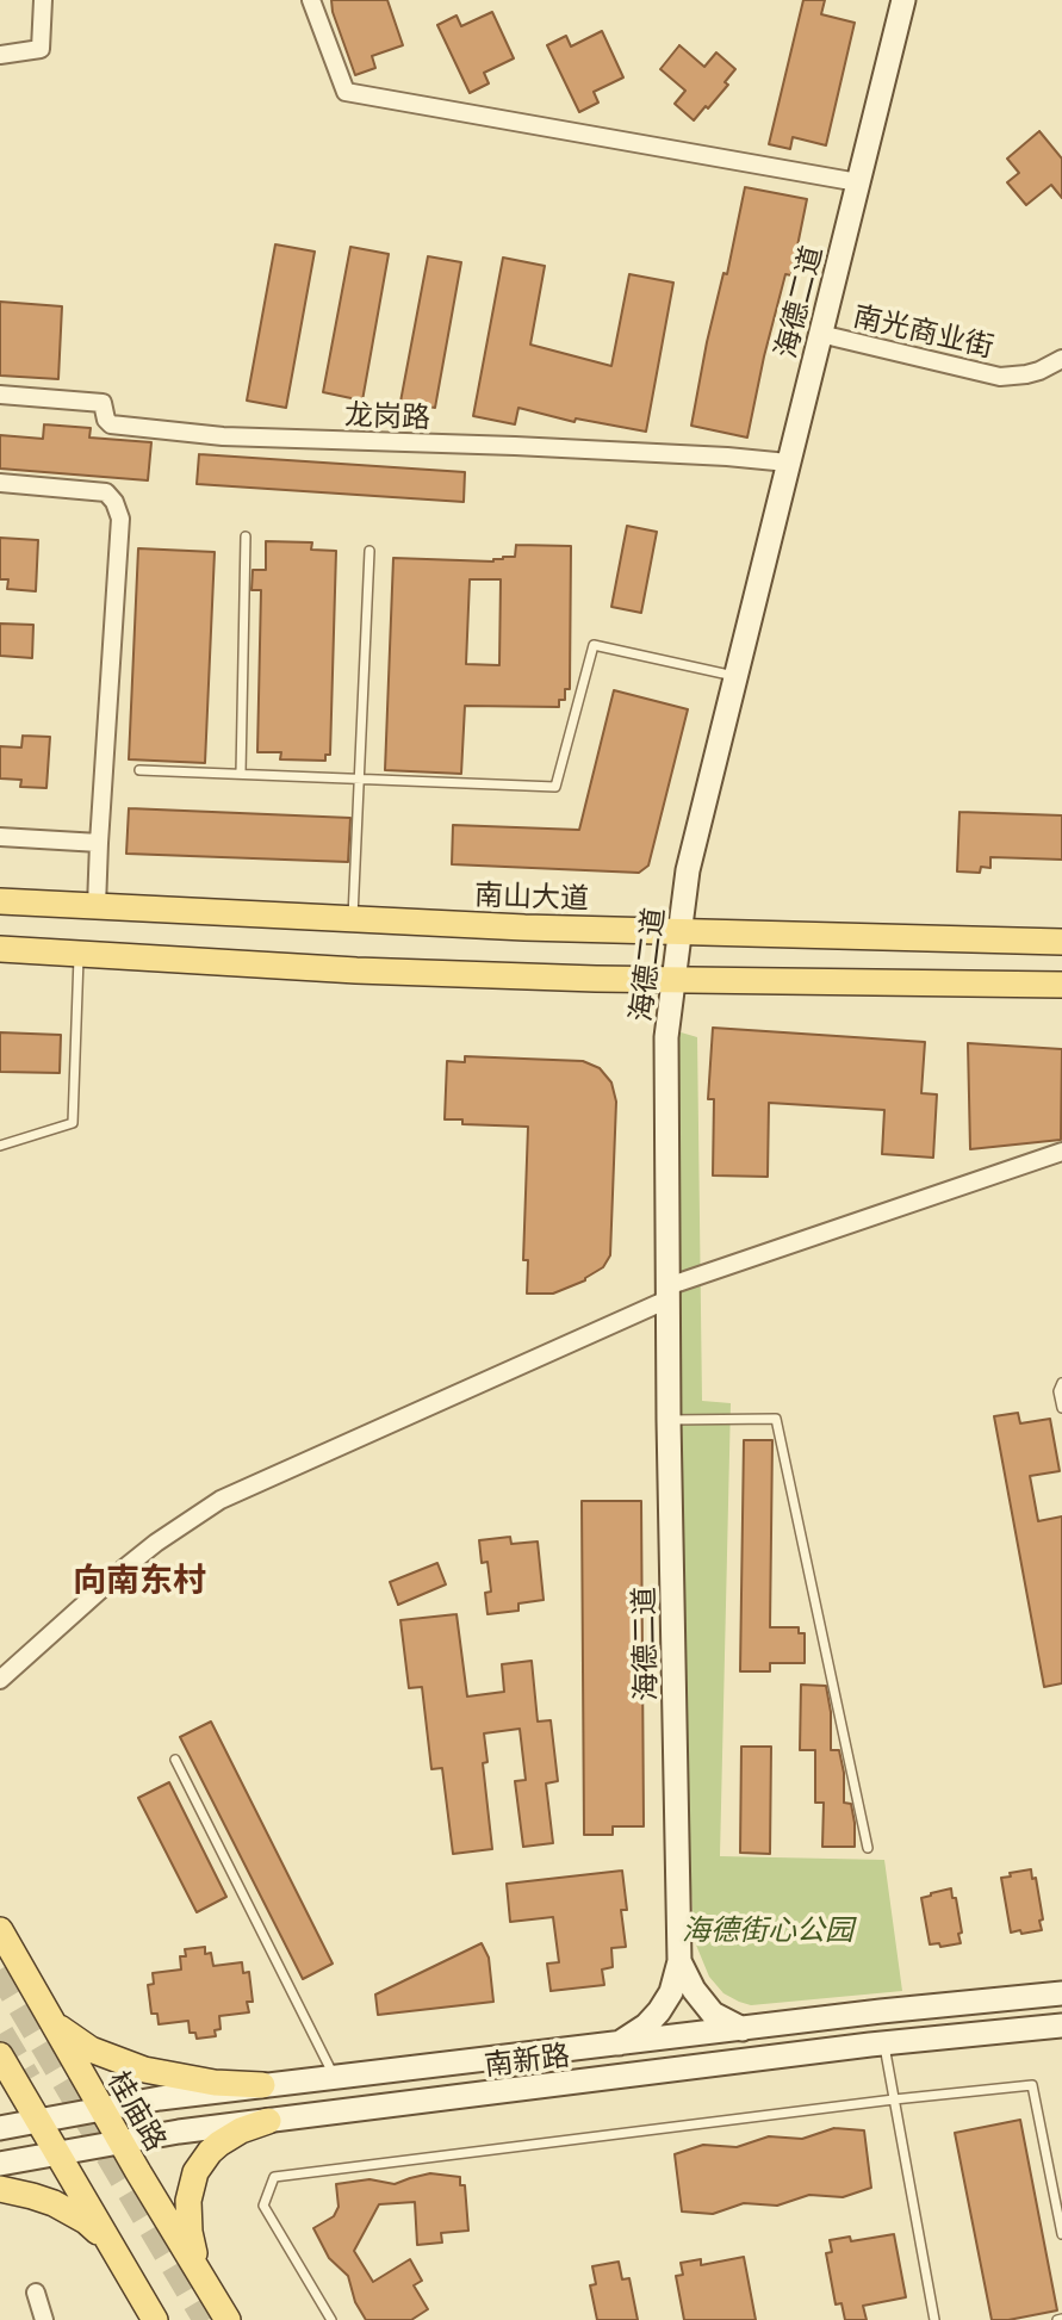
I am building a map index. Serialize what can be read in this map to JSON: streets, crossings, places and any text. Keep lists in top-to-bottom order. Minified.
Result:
{"streets":{"main road":["南山大道","桂庙路"],"street":["海德二道","南光商业街","龙岗路","南新路"]},"crossings":[["海德二道","南光商业街"],["海德二道","龙岗路"],["海德二道","南山大道"],["海德二道","南新路"],["南新路","桂庙路"]],"districts":["向南东村"],"parks":["海德街心公园"]}
